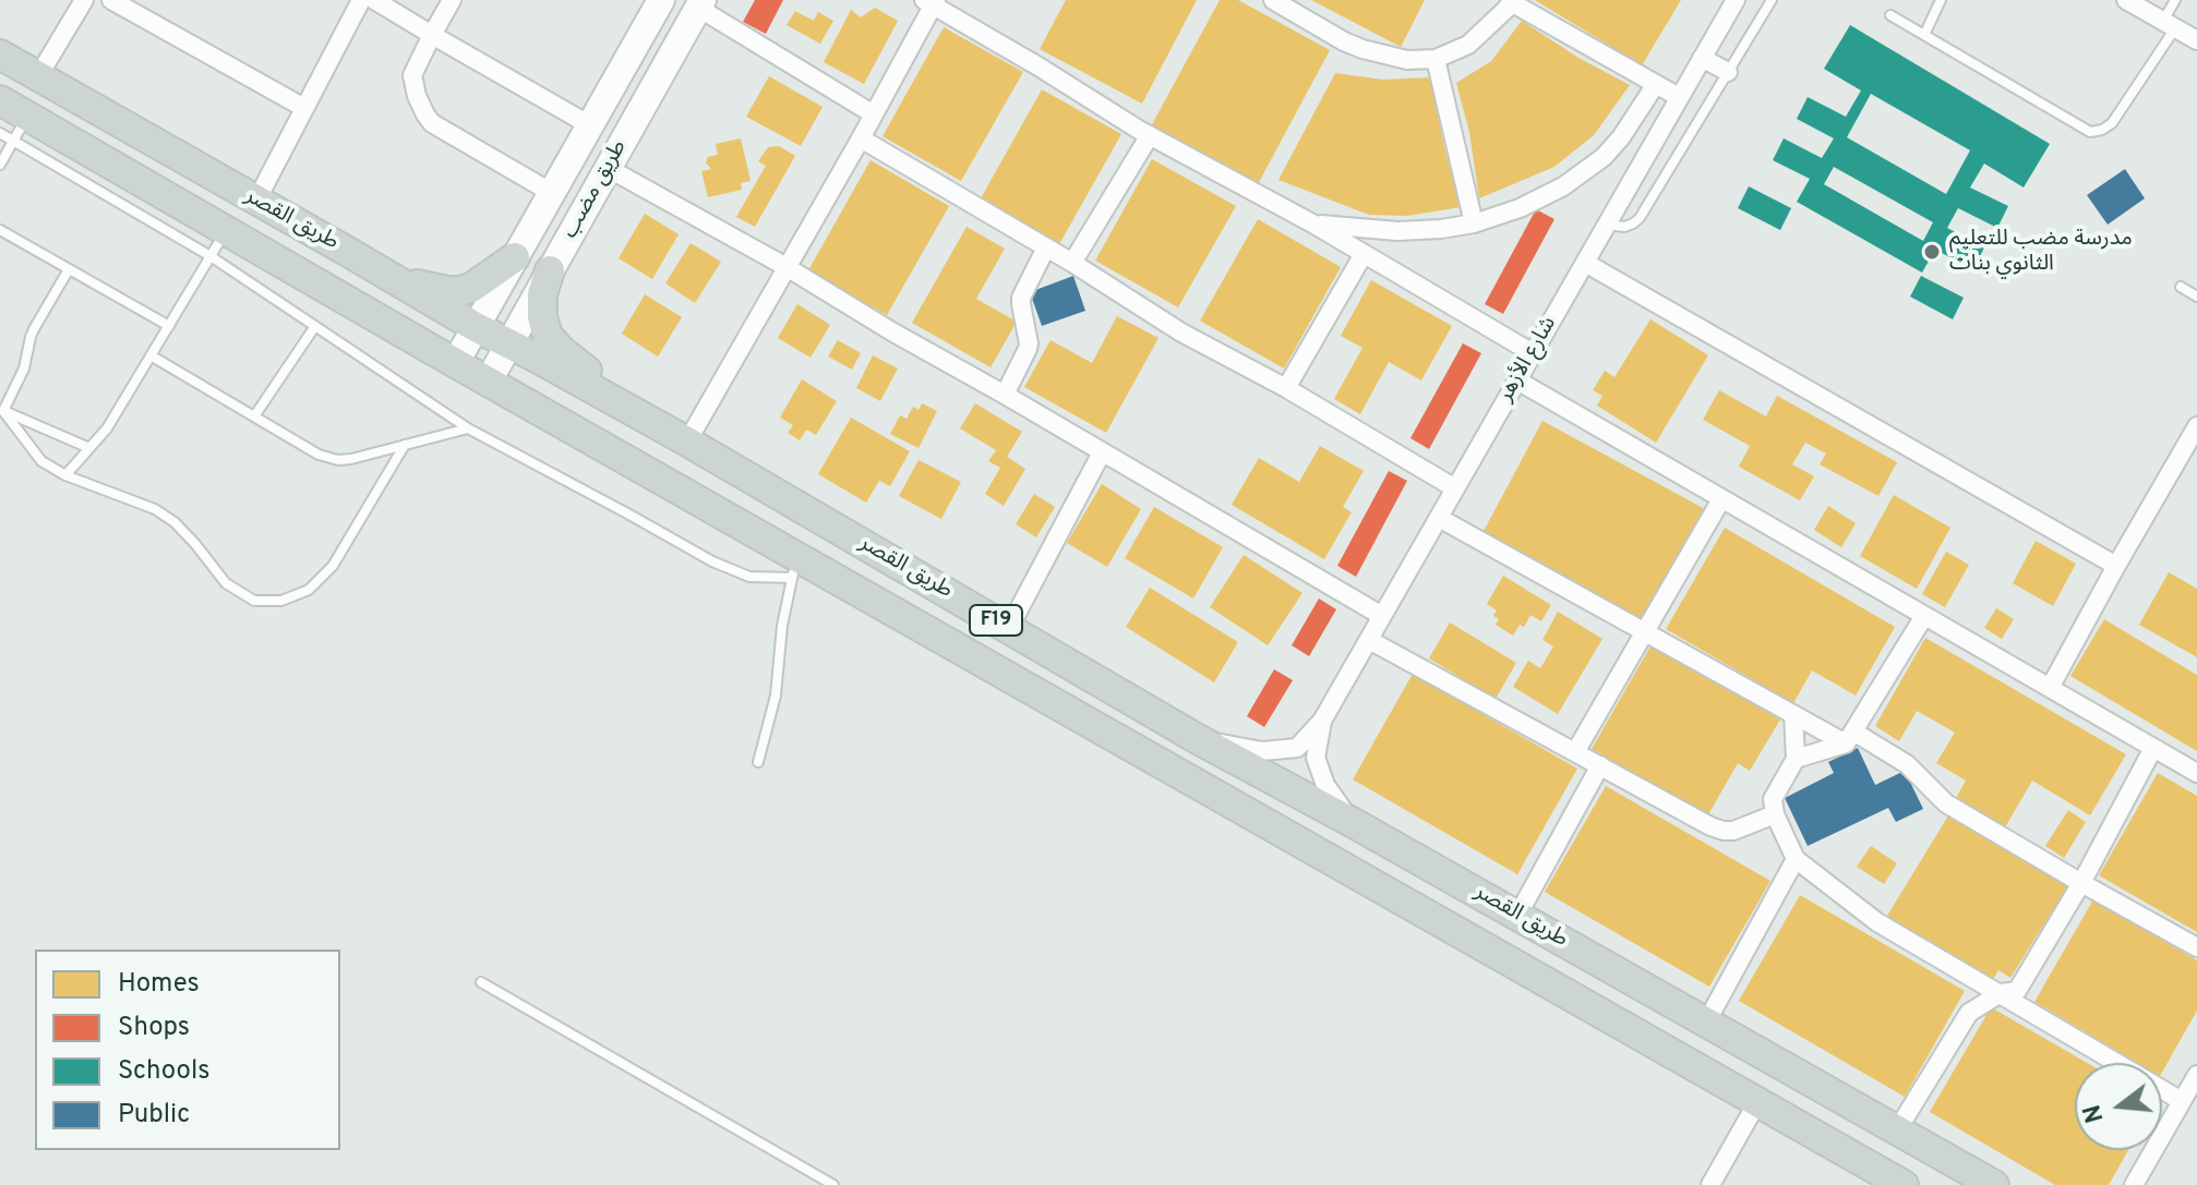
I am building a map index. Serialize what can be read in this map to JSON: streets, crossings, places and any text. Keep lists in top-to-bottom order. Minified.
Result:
{"streets":{"main road":["طريق مضب","طريق القصر","F19"],"street":["شارع الأزهر"]},"crossings":[["طريق مضب","طريق القصر"],["طريق القصر","شارع الأزهر"]],"places":["مدرسة مضب للتعليم الثانوي بنات"],"legend":["Homes","Shops","Schools","Public"],"north":"left"}
